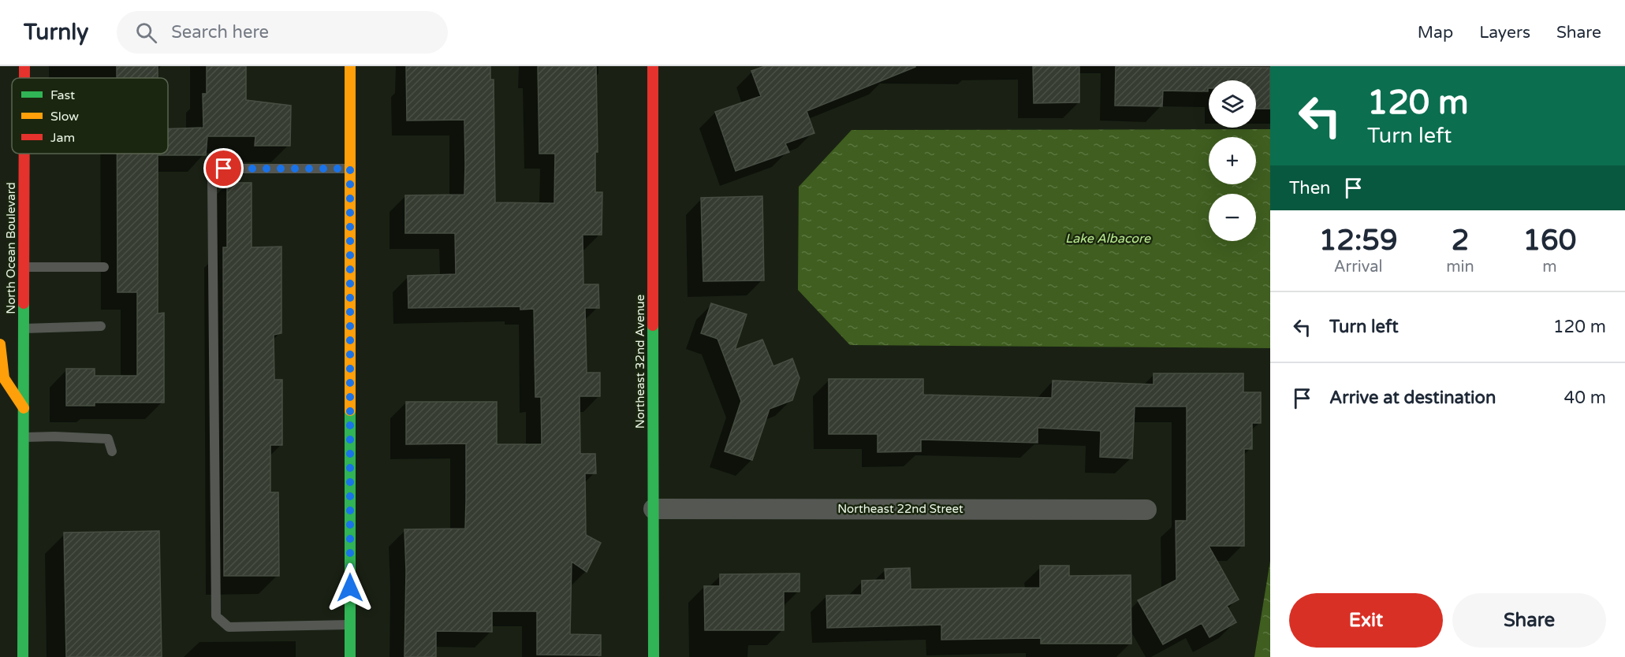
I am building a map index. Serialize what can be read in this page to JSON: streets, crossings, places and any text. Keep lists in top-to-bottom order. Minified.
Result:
{"streets":{"street":["North Ocean Boulevard","Northeast 32nd Avenue","Northeast 22nd Street"]},"crossings":[["Northeast 32nd Avenue","Northeast 22nd Street"]],"water":["Lake Albacore"],"legend":["Fast","Slow","Jam"],"page":{"header":"Turnly","search":"Search here","nav":["Map","Layers","Share"],"turn":["120 m","Turn left"],"map_buttons":["+","−"],"then":"Then","eta":["12:59","Arrival","2","min","160","m"],"list":[{"name":"Turn left","value":"120 m"},{"name":"Arrive at destination","value":"40 m"}],"buttons":["Exit","Share"]}}
